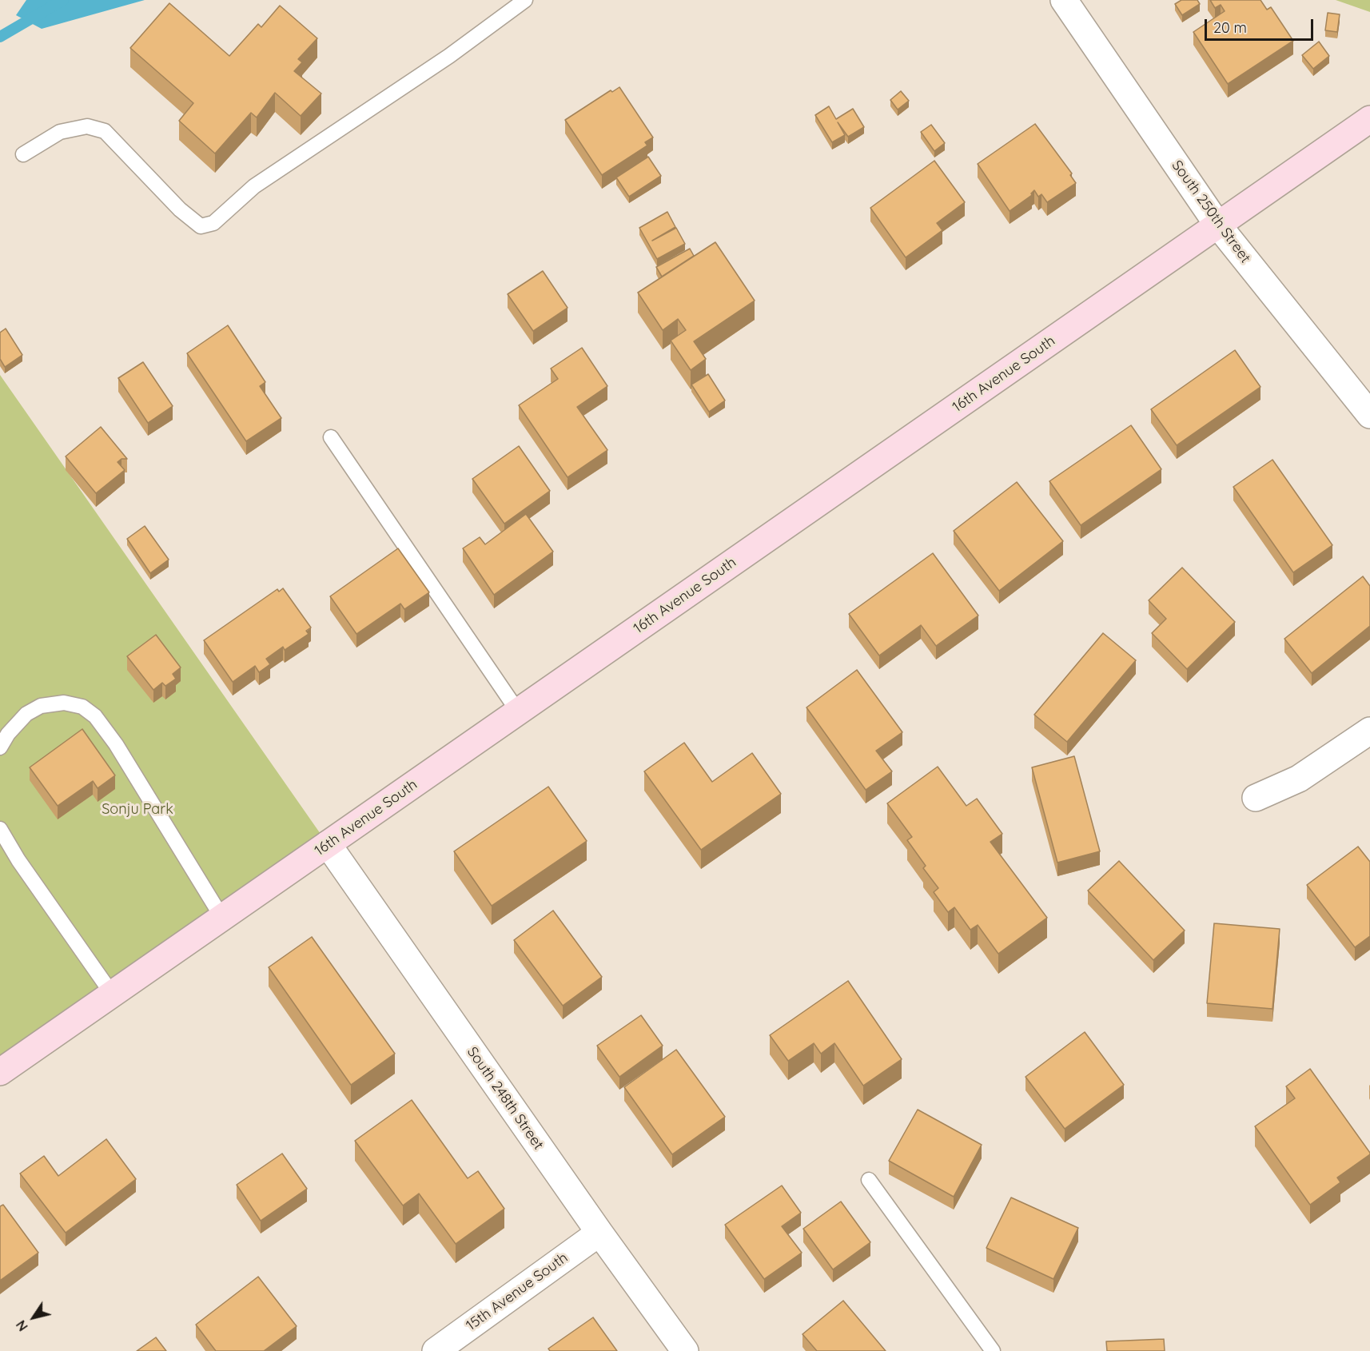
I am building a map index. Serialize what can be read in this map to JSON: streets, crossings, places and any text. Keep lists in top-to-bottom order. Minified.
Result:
{"streets":{"main road":["16th Avenue South"],"street":["South 250th Street","South 248th Street","15th Avenue South"]},"crossings":[["South 250th Street","16th Avenue South"],["16th Avenue South","South 248th Street"],["South 248th Street","15th Avenue South"]],"parks":["Sonju Park"],"scale_bar":"20 m","north":"bottom left"}
